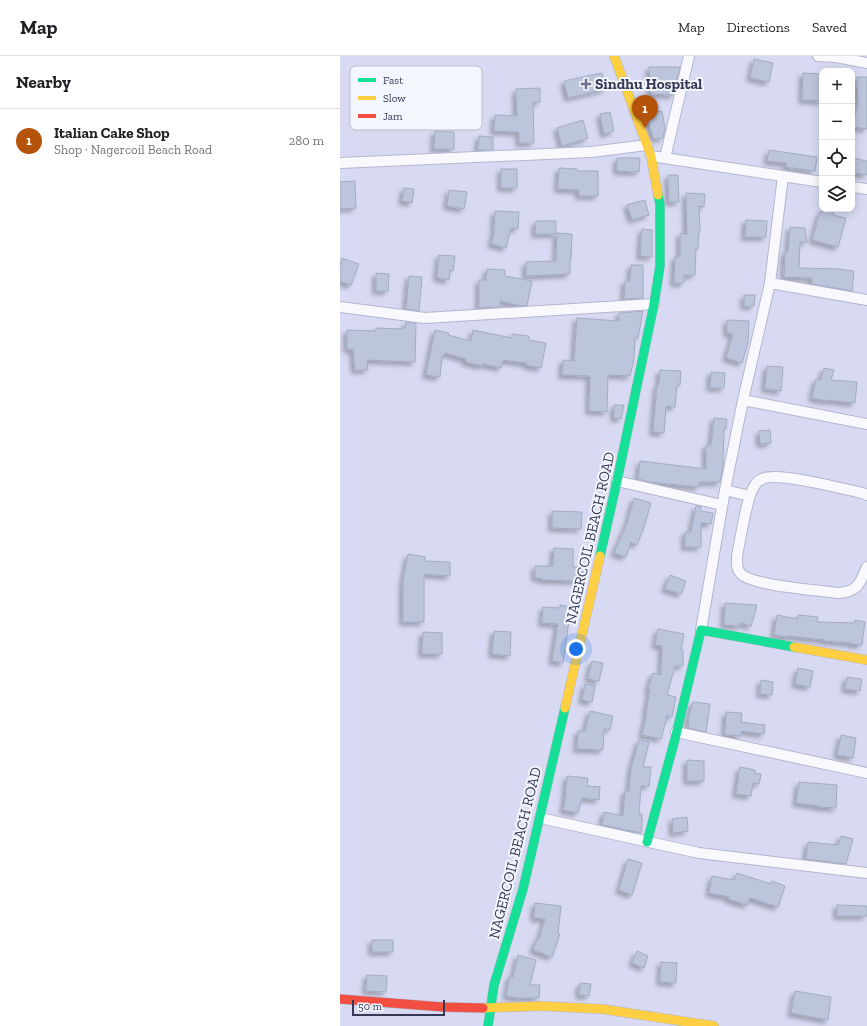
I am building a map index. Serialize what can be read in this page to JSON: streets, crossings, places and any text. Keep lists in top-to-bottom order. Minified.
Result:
{"streets":{"main road":["NAGERCOIL BEACH ROAD"]},"places":{"health":["Sindhu Hospital"]},"legend":["Fast","Slow","Jam"],"scale_bar":"50 m","page":{"header":"Map","nav":["Map","Directions","Saved"],"heading":"Nearby","map_buttons":["+","−"],"pins":"1","list":[{"mark":"1","name":"Italian Cake Shop","note":"Shop · Nagercoil Beach Road","value":"280 m"}],"scale":"50 m"}}
